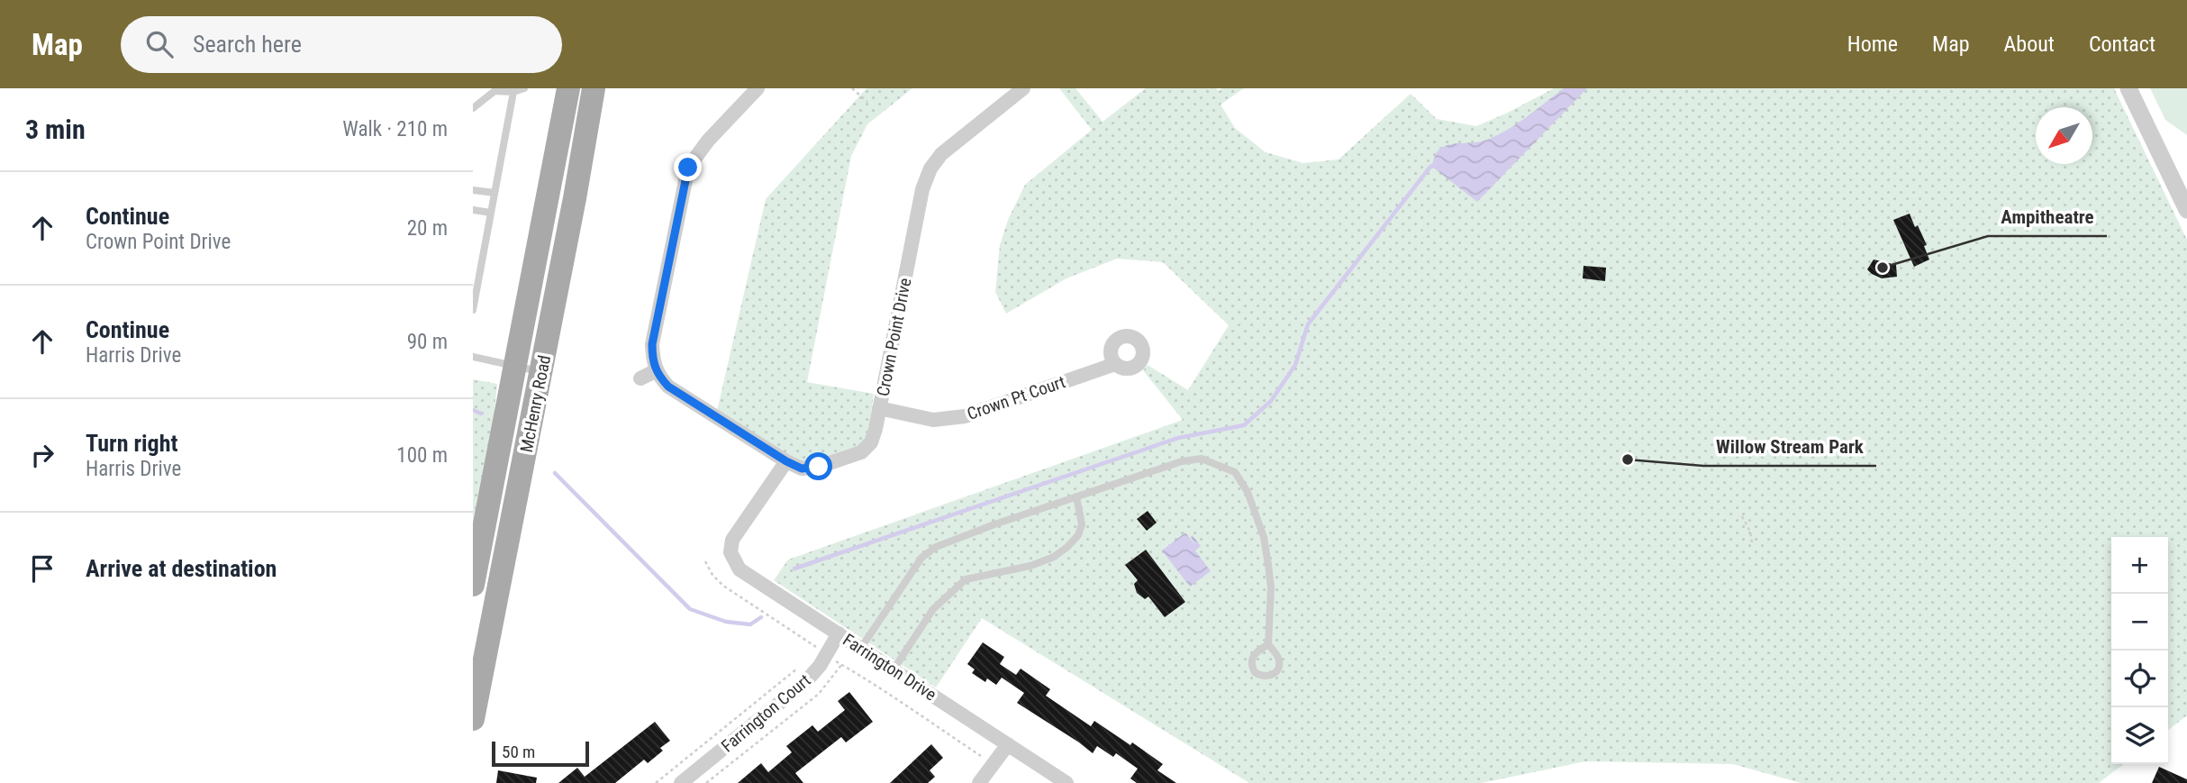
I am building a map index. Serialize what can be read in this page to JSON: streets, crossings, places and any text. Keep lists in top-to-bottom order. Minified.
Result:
{"streets":{"main road":["McHenry Road"],"street":["Crown Point Drive","Crown Pt Court","Farrington Drive","Farrington Court"]},"crossings":[["Crown Point Drive","Crown Pt Court"],["Crown Point Drive","Farrington Drive"],["Farrington Drive","Farrington Court"]],"places":["Ampitheatre","Willow Stream Park"],"scale_bar":"50 m","north":"bottom left","page":{"header":"Map","search":"Search here","nav":["Home","Map","About","Contact"],"heading":["3 min","Walk · 210 m"],"list":[["Continue","Crown Point Drive","20 m"],["Continue","Harris Drive","90 m"],["Turn right","Harris Drive","100 m"],"Arrive at destination"],"map_buttons":["+","−"],"scale":"50 m"}}
